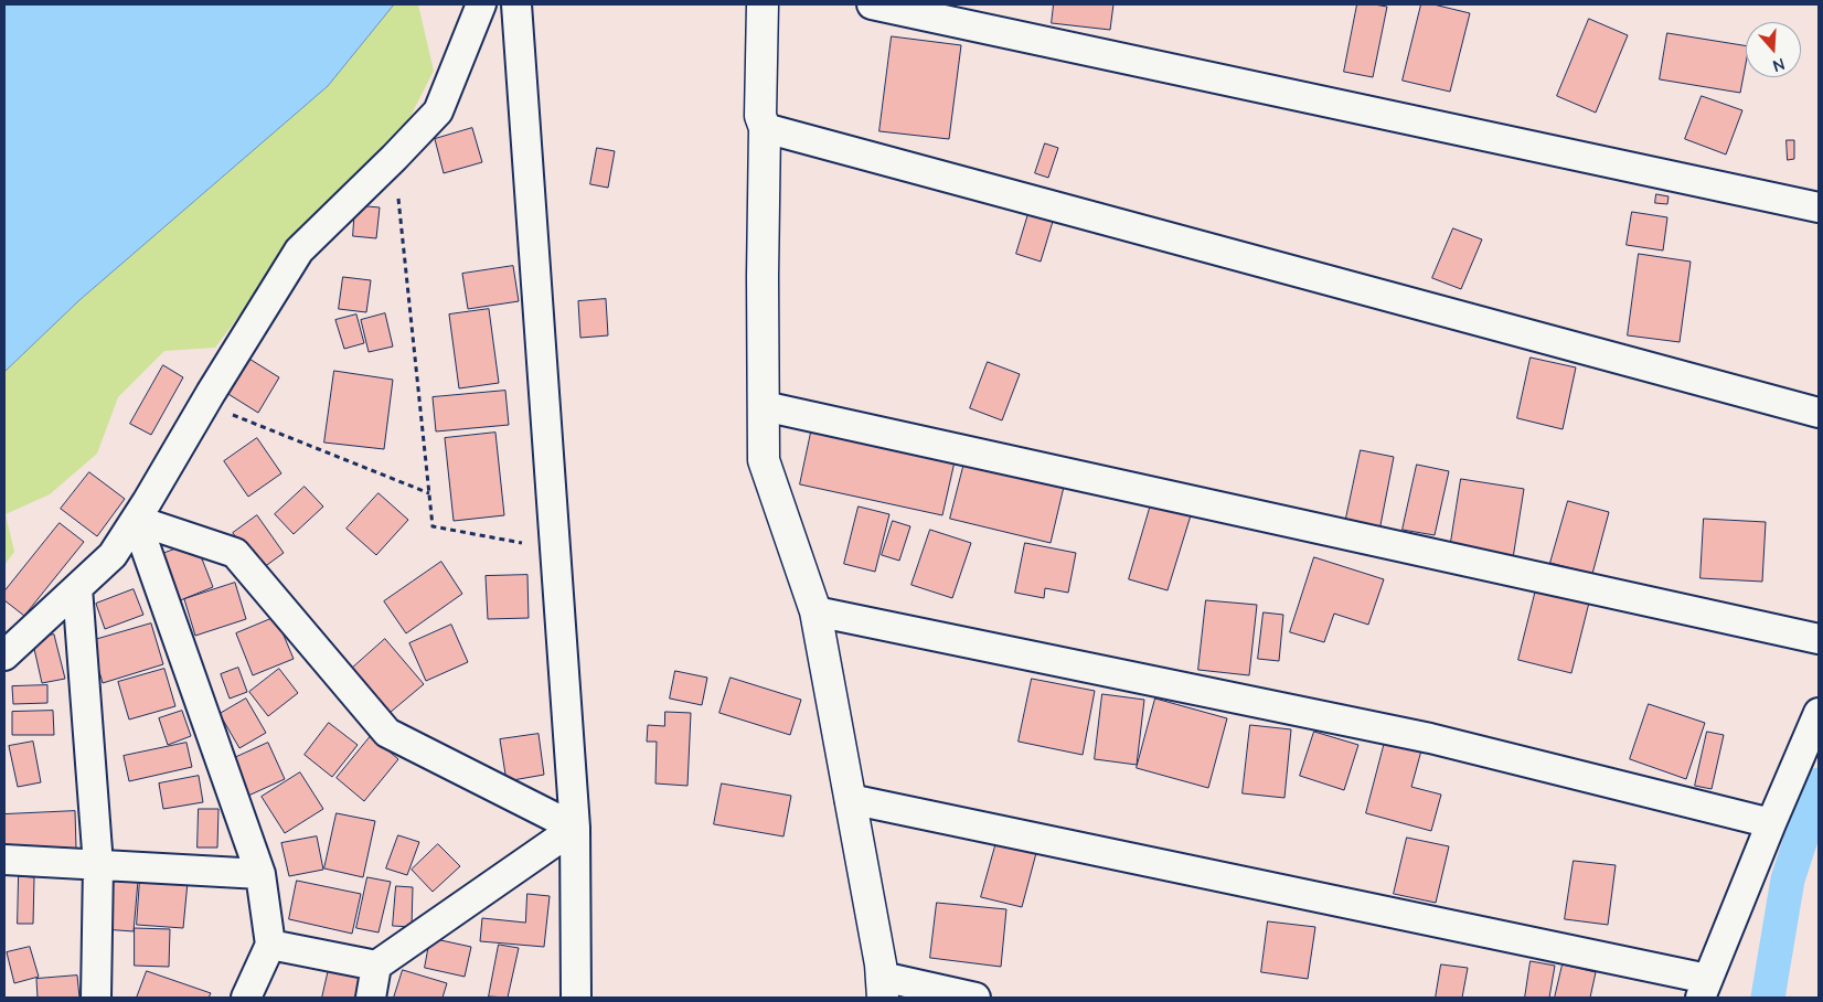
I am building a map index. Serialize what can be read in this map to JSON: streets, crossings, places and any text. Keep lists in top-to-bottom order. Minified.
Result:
{"north":"bottom"}
